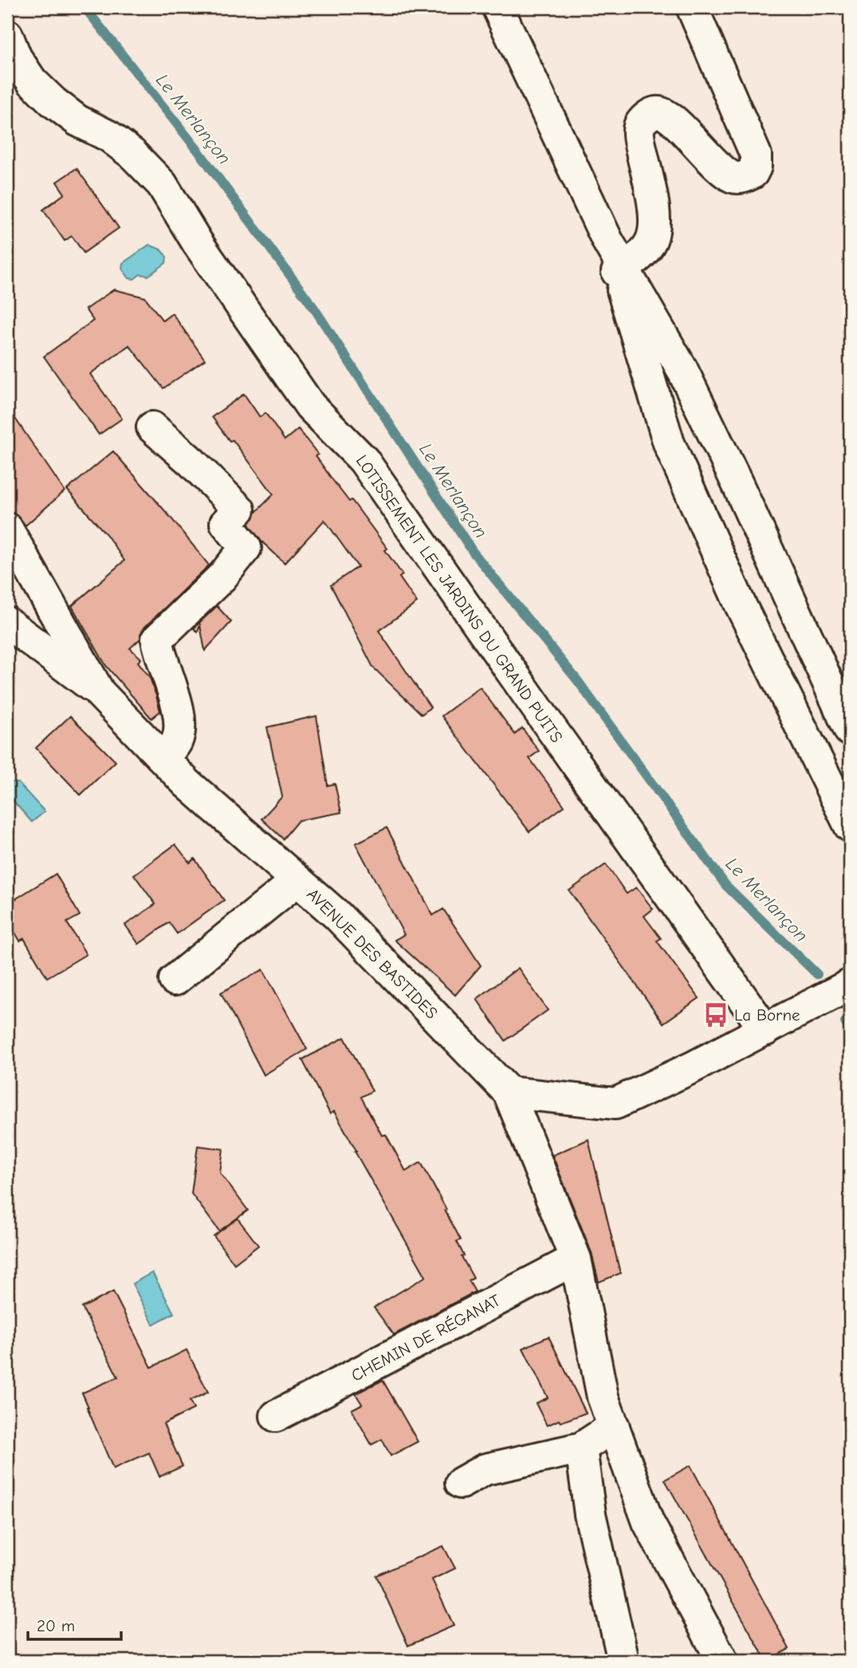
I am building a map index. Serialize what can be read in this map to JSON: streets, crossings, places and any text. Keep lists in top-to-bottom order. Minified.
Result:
{"streets":{"street":["LOTISSEMENT LES JARDINS DU GRAND PUITS","AVENUE DES BASTIDES","CHEMIN DE RÉGANAT"]},"water":["Le Merlançon"],"places":{"bus stop":["La Borne"]},"scale_bar":"20 m"}
